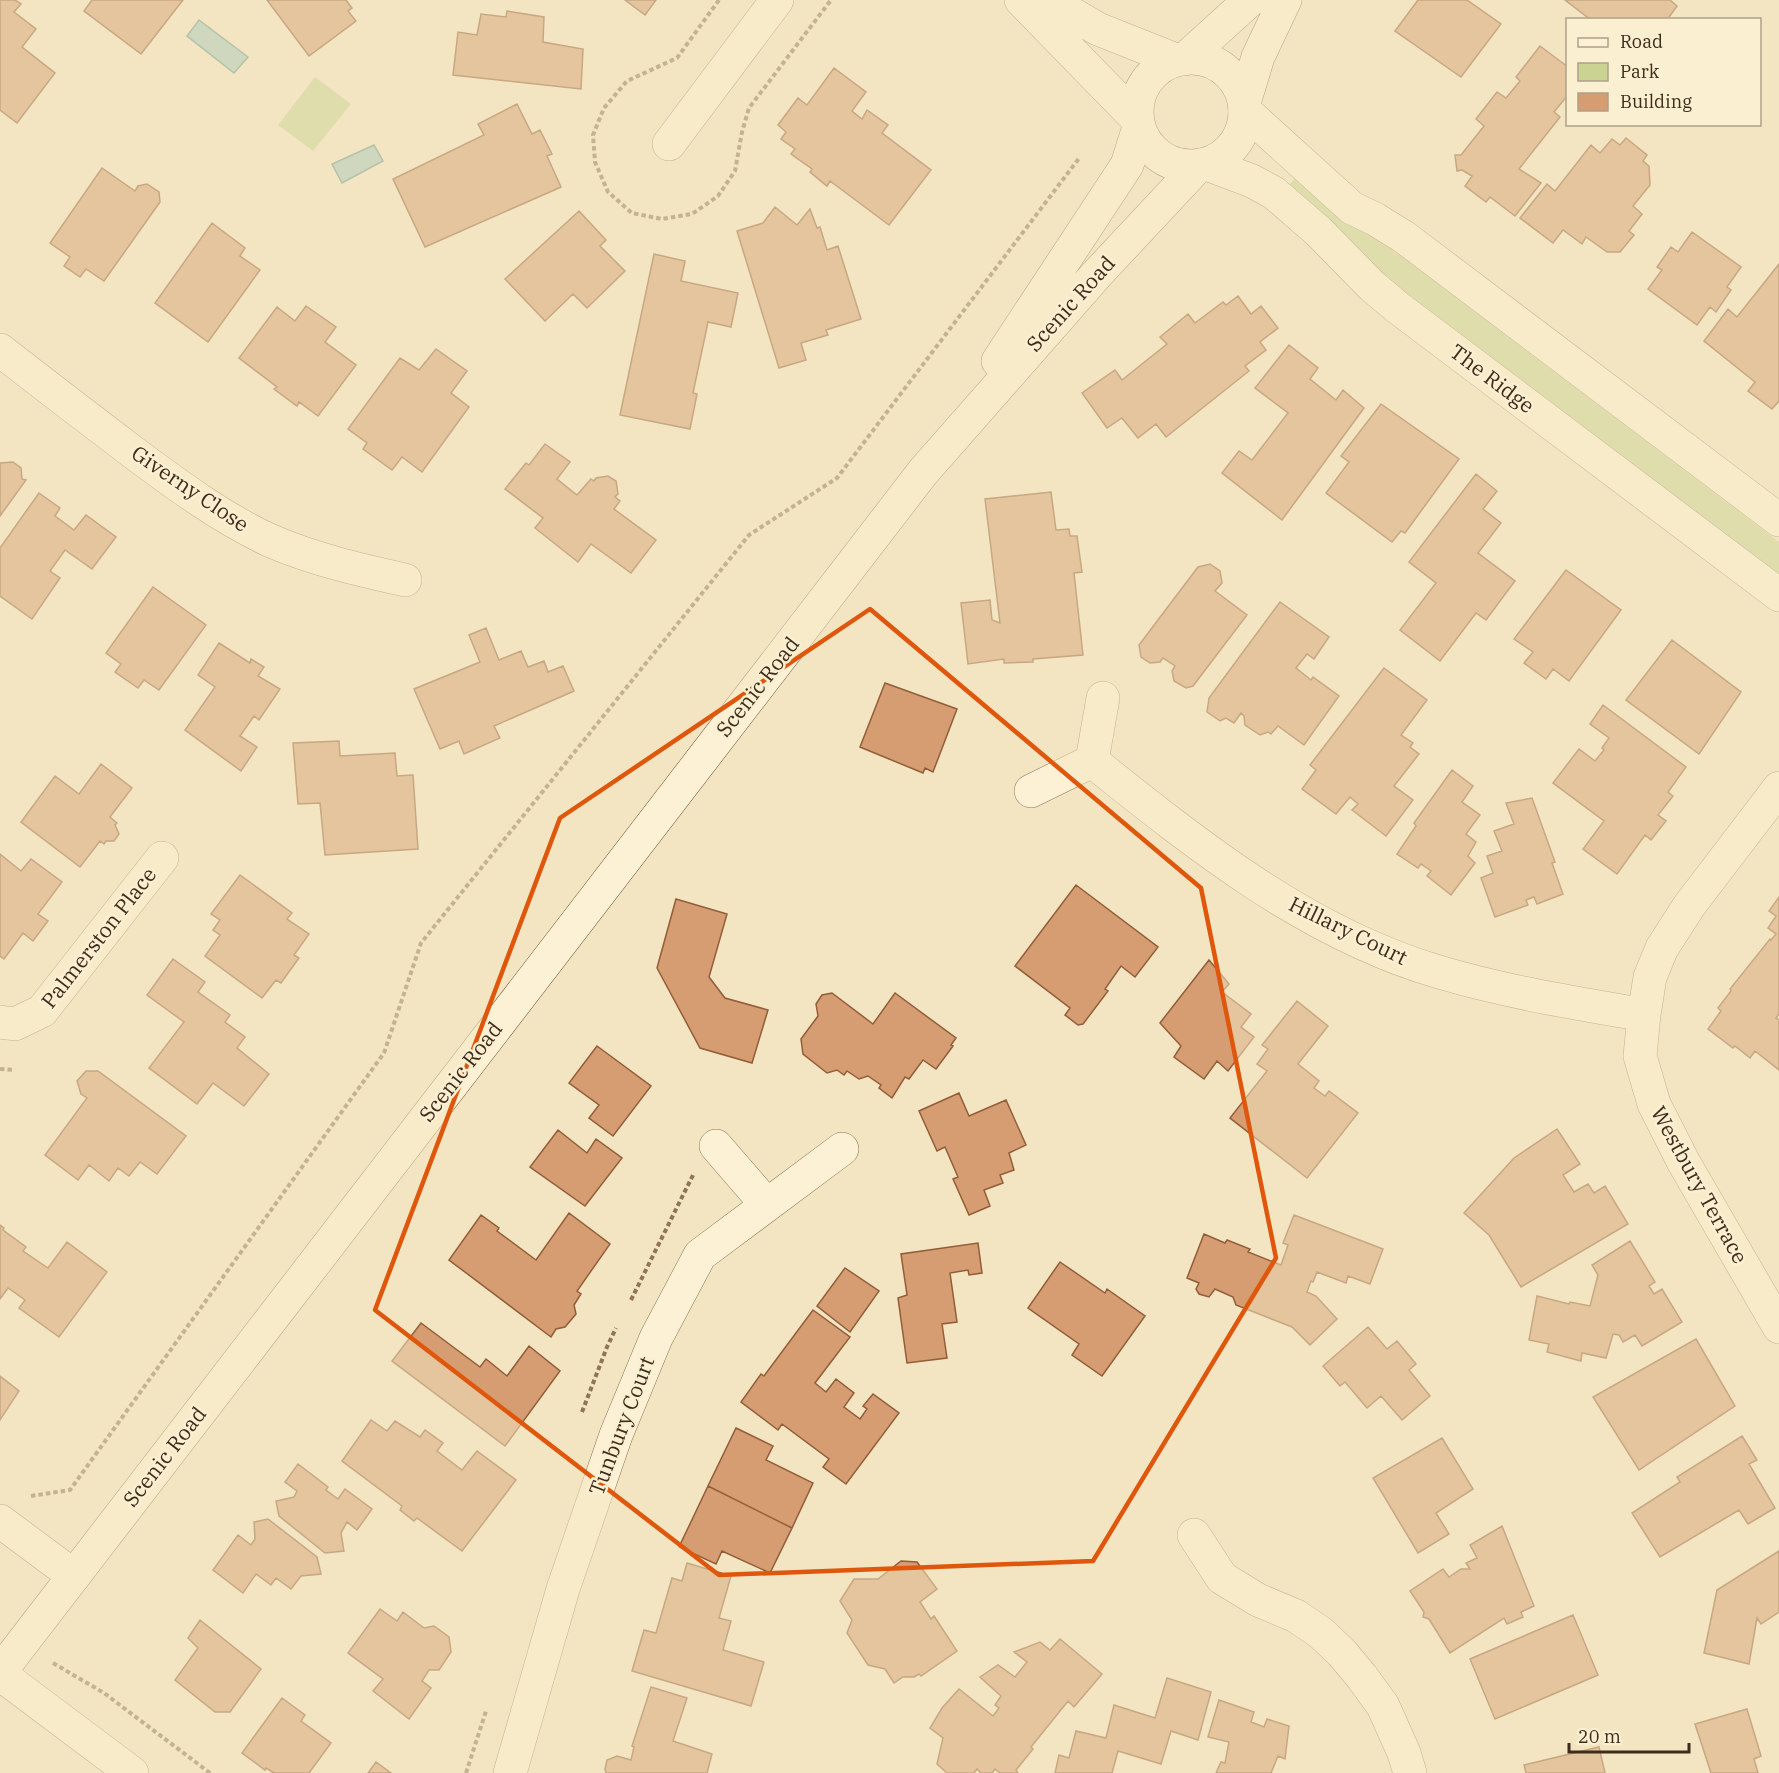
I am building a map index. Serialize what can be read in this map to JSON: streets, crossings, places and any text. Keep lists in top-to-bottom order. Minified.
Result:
{"streets":{"street":["Scenic Road","The Ridge","Giverny Close","Hillary Court","Palmerston Place","Westbury Terrace","Tunbury Court"]},"crossings":[["Scenic Road","The Ridge"],["Hillary Court","Westbury Terrace"]],"legend":["Road","Park","Building"],"scale_bar":"20 m"}
